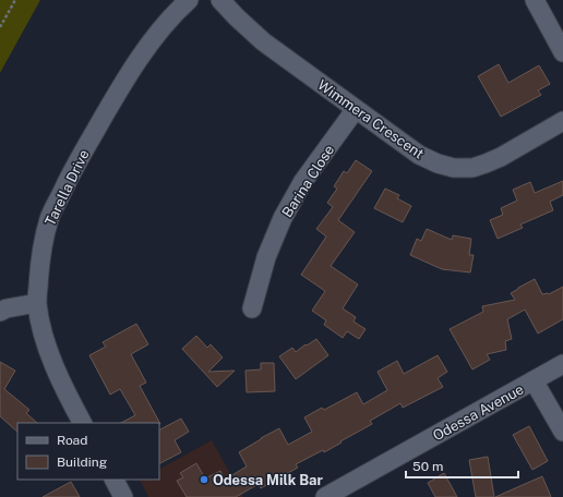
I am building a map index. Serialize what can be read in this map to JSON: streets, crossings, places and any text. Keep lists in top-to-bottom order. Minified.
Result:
{"streets":{"street":["Wimmera Crescent","Barina Close","Tarella Drive","Odessa Avenue"]},"crossings":[["Wimmera Crescent","Barina Close"]],"places":["Odessa Milk Bar"],"legend":["Road","Building"],"scale_bar":"50 m"}
